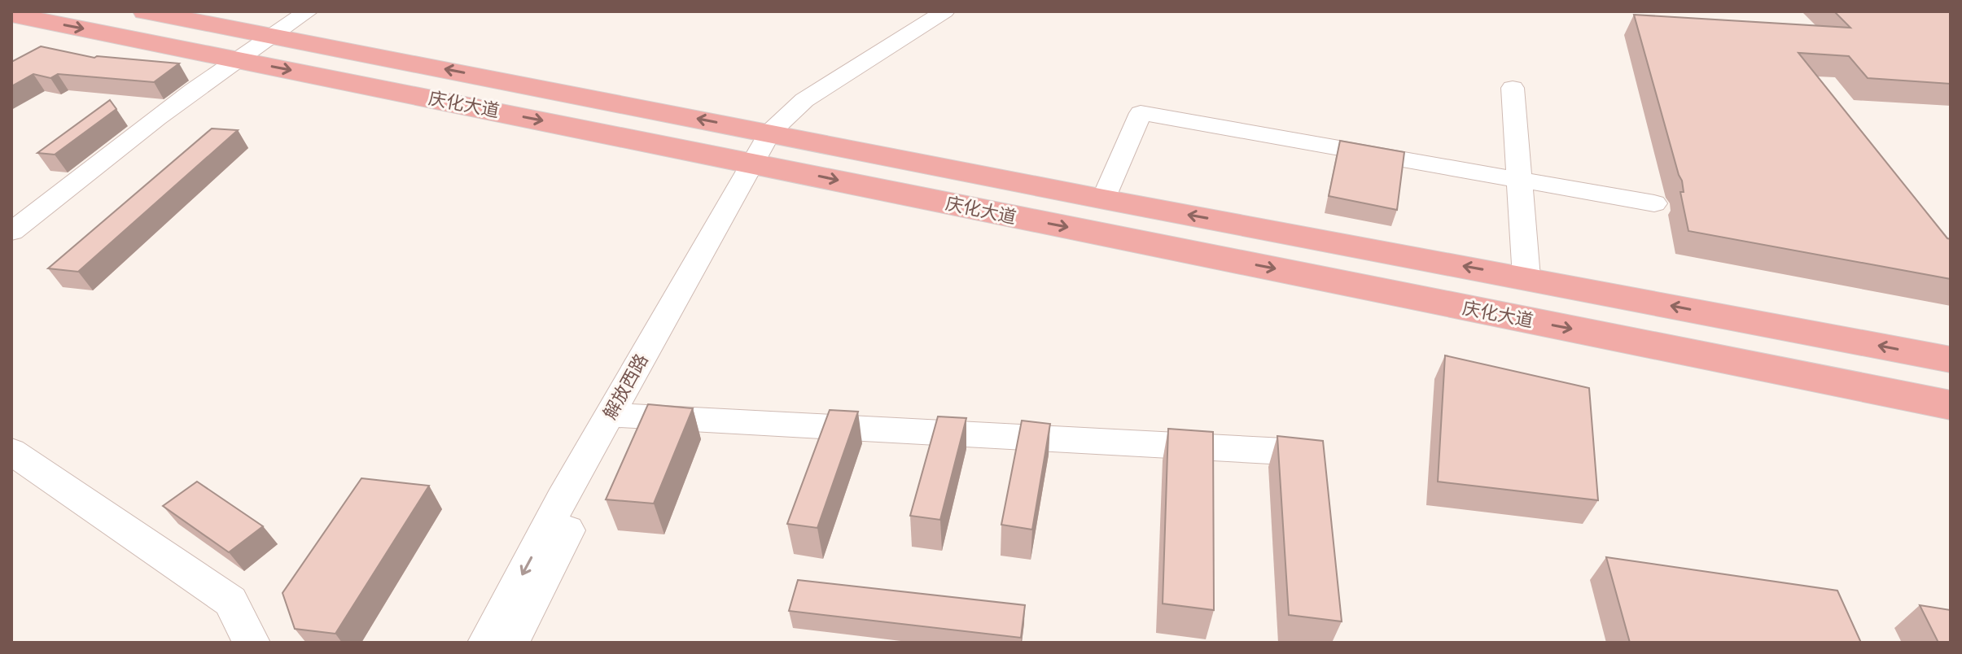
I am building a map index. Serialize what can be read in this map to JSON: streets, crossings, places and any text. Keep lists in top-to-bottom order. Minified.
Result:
{"streets":{"highway":["庆化大道"],"street":["解放西路"]},"crossings":[["庆化大道","解放西路"]]}
